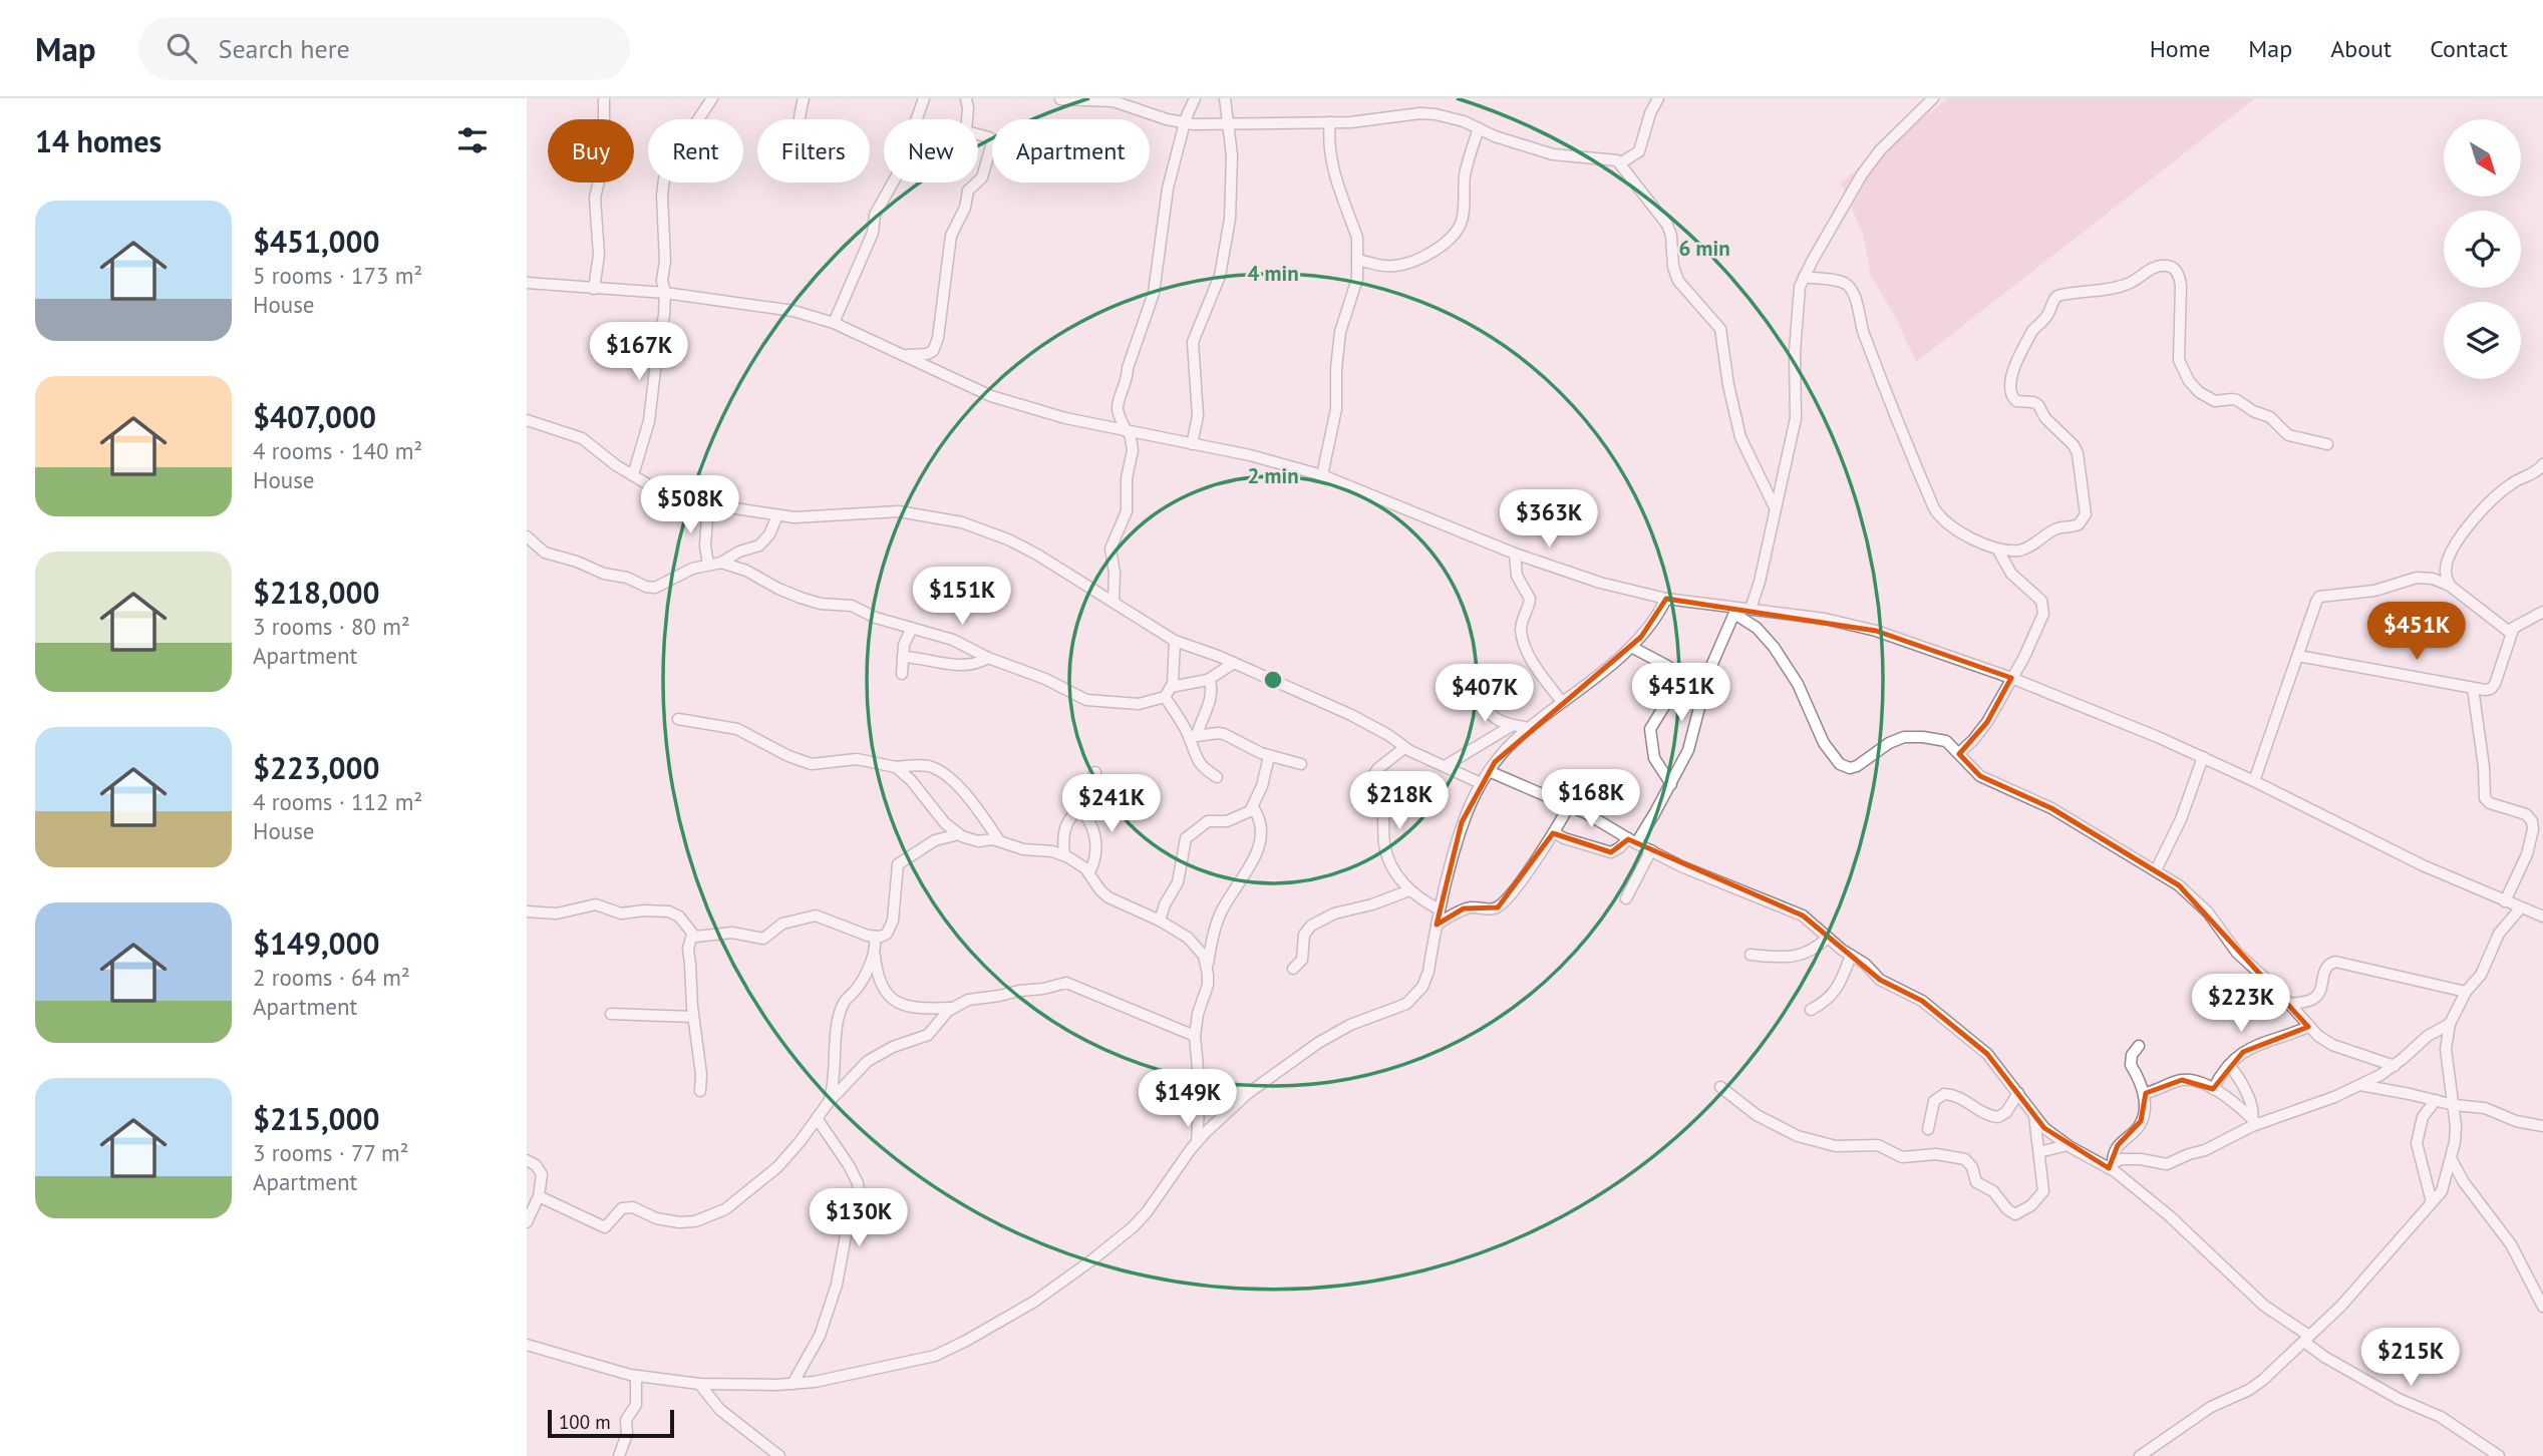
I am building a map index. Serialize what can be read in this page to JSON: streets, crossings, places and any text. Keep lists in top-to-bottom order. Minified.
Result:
{"scale_bar":"100 m","north":"bottom right","page":{"header":"Map","search":"Search here","nav":["Home","Map","About","Contact"],"heading":"14 homes","chip":["Buy","Rent","Filters","New","Apartment"],"list":[{"name":"$451,000","note":"5 rooms · 173 m² · House"},{"name":"$407,000","note":"4 rooms · 140 m² · House"},{"name":"$218,000","note":"3 rooms · 80 m² · Apartment"},{"name":"$223,000","note":"4 rooms · 112 m² · House"},{"name":"$149,000","note":"2 rooms · 64 m² · Apartment"},{"name":"$215,000","note":"3 rooms · 77 m² · Apartment"}],"price":["$167K","$508K","$363K","$151K","$451K","$451K","$407K","$168K","$218K","$241K","$223K","$149K","$130K","$215K"],"scale":"100 m"},"rings":["6 min","4 min","2 min"]}
